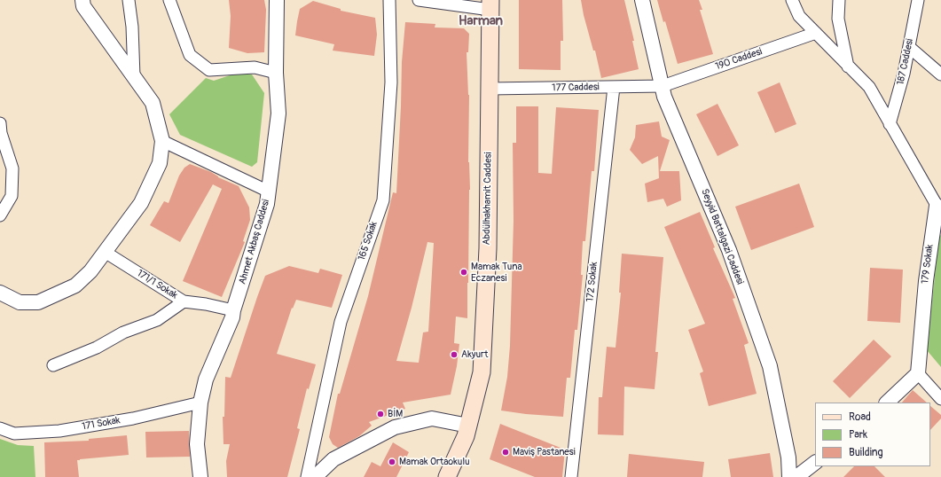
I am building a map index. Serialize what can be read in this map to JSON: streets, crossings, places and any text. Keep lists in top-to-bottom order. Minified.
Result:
{"streets":{"main road":["Abdülhakhamit Caddesi"],"street":["190 Caddesi","187 Caddesi","177 Caddesi","Seyyid Battalgazi Caddesi","165 Sokak","Ahmet Akbaş Caddesi","179 Sokak","172 Sokak","171/1 Sokak","171 Sokak"]},"crossings":[["190 Caddesi","177 Caddesi"],["190 Caddesi","Seyyid Battalgazi Caddesi"],["190 Caddesi","179 Sokak"],["187 Caddesi","179 Sokak"],["177 Caddesi","Abdülhakhamit Caddesi"],["177 Caddesi","Seyyid Battalgazi Caddesi"],["177 Caddesi","172 Sokak"],["Ahmet Akbaş Caddesi","171/1 Sokak"],["Ahmet Akbaş Caddesi","171 Sokak"]],"districts":["Harman"],"places":["Mamak Tuna Eczanesi","Akyurt","BİM","Maviş Pastanesi","Mamak Ortaokulu"],"legend":["Road","Park","Building"]}
